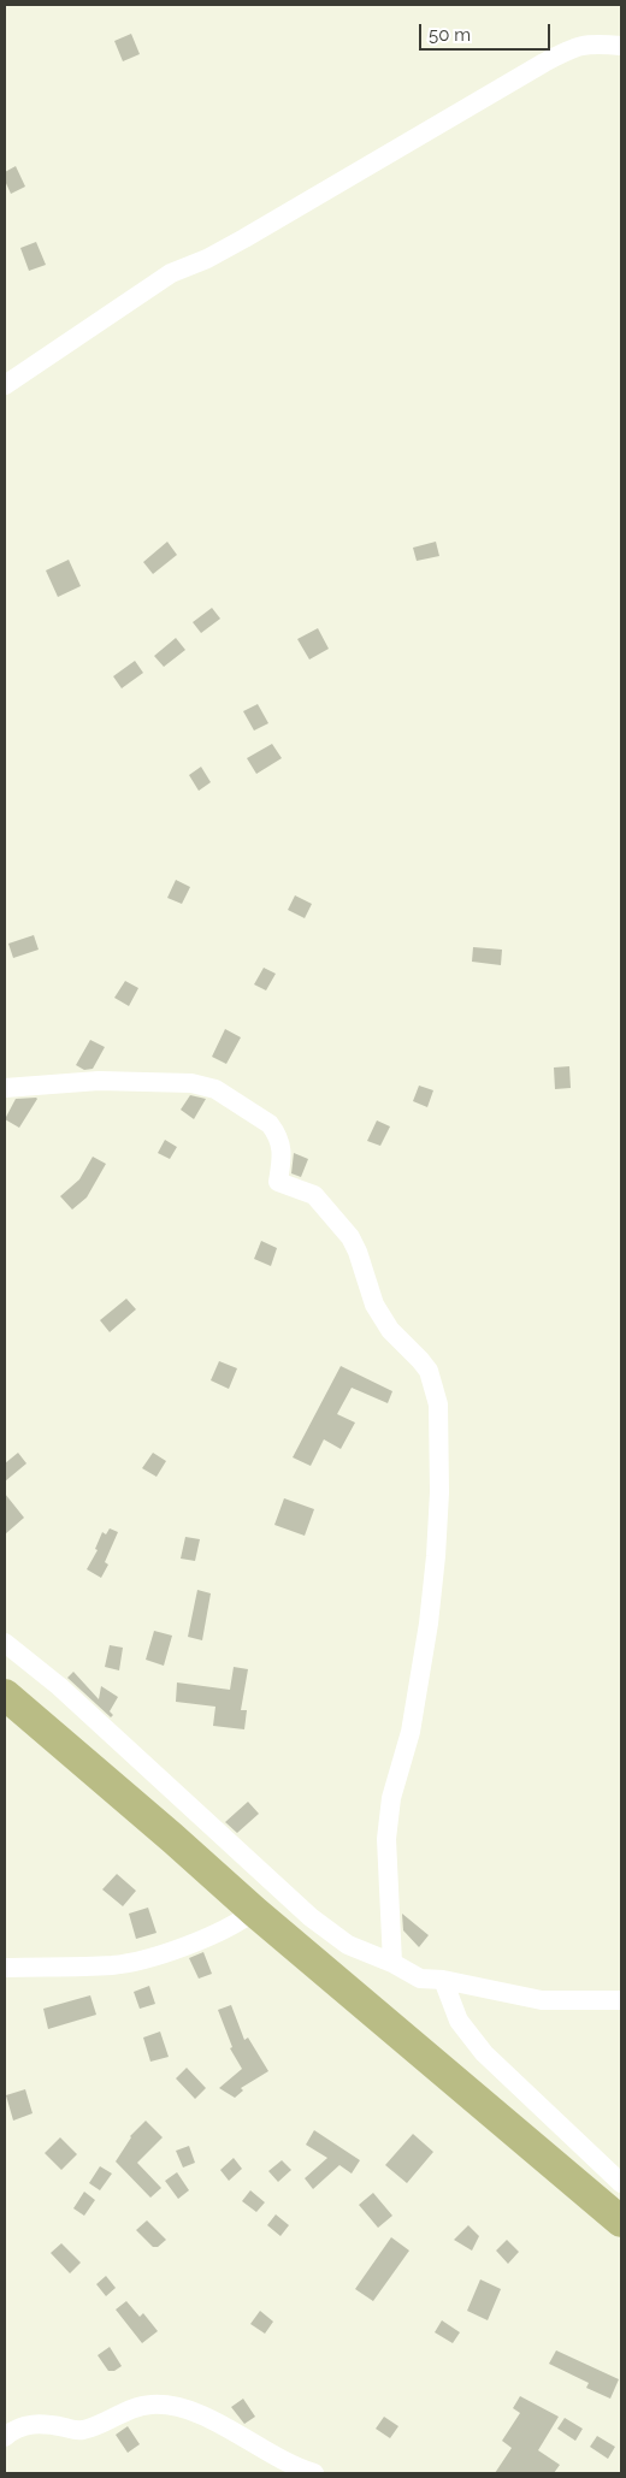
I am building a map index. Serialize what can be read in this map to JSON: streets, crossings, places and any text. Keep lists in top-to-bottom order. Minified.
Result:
{"scale_bar":"50 m"}
